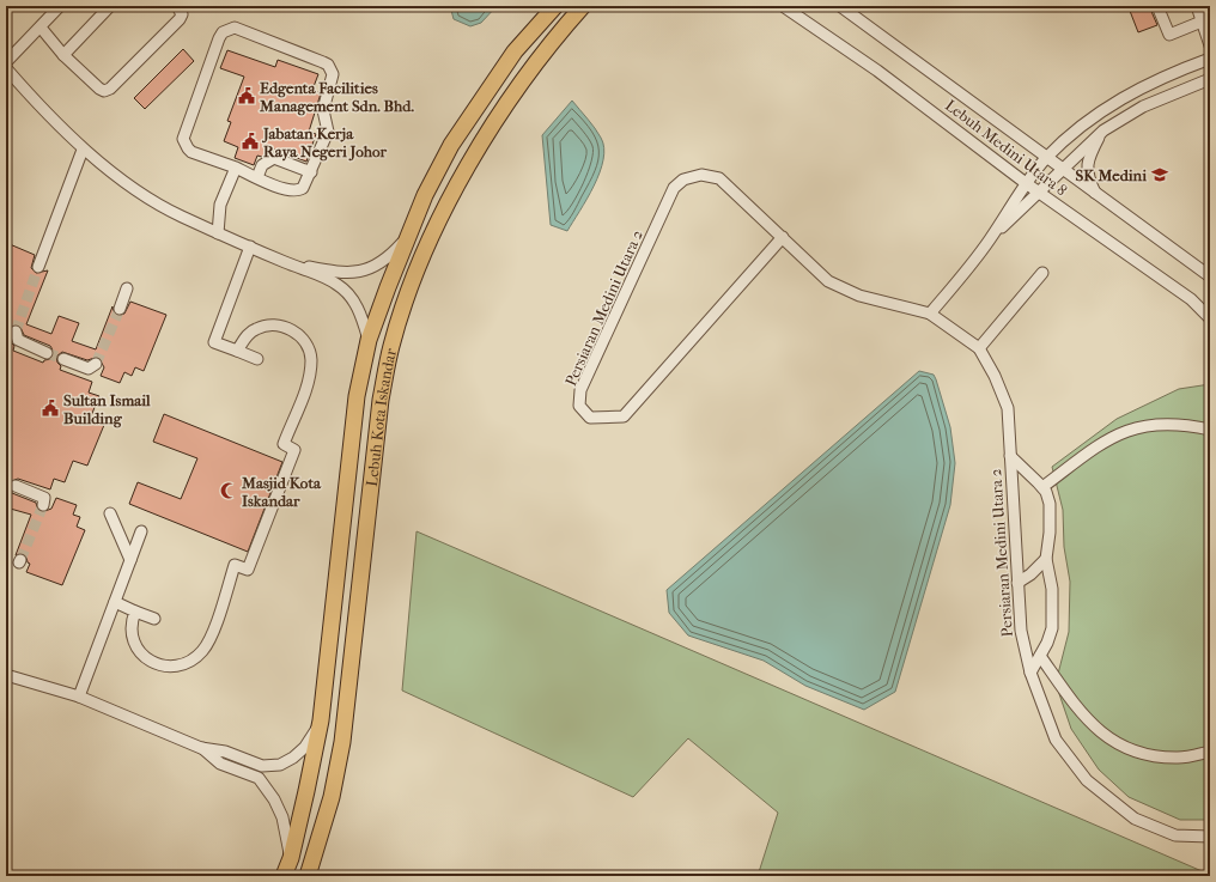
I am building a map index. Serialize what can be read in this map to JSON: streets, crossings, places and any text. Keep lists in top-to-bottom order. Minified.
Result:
{"streets":{"highway":["Lebuh Kota Iskandar"],"street":["Lebuh Medini Utara 8","Persiaran Medini Utara 2"]},"places":{"public building":["Edgenta Facilities Management Sdn. Bhd.","Jabatan Kerja Raya Negeri Johor","Sultan Ismail Building"],"school or university":["SK Medini"],"mosque":["Masjid Kota Iskandar"]}}
